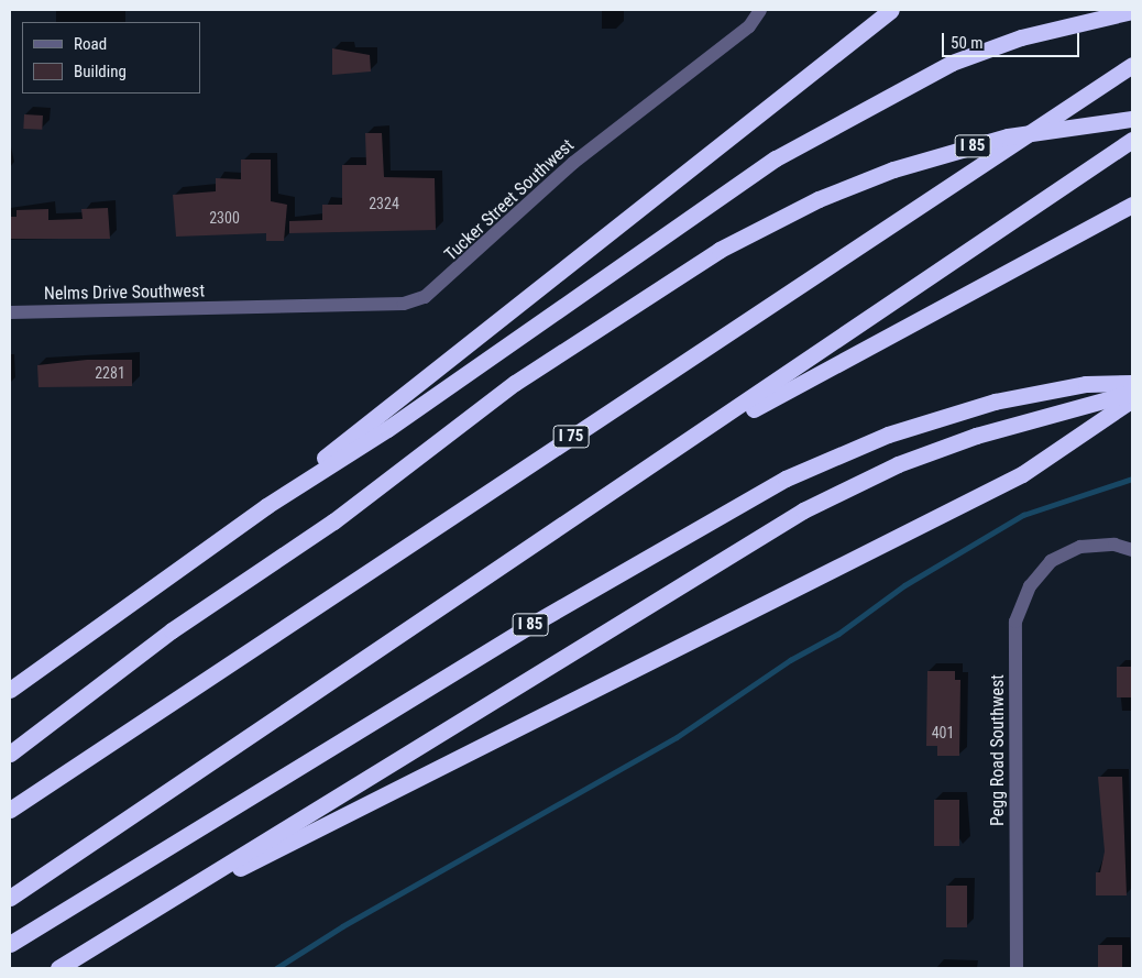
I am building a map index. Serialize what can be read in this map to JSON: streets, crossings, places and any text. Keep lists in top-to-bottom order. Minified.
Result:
{"streets":{"highway":["I 85","I 75"],"street":["Tucker Street Southwest","Nelms Drive Southwest","Pegg Road Southwest"]},"crossings":[["Tucker Street Southwest","Nelms Drive Southwest"]],"house_numbers":["2324","2300","2281","401"],"legend":["Road","Building"],"scale_bar":"50 m"}
